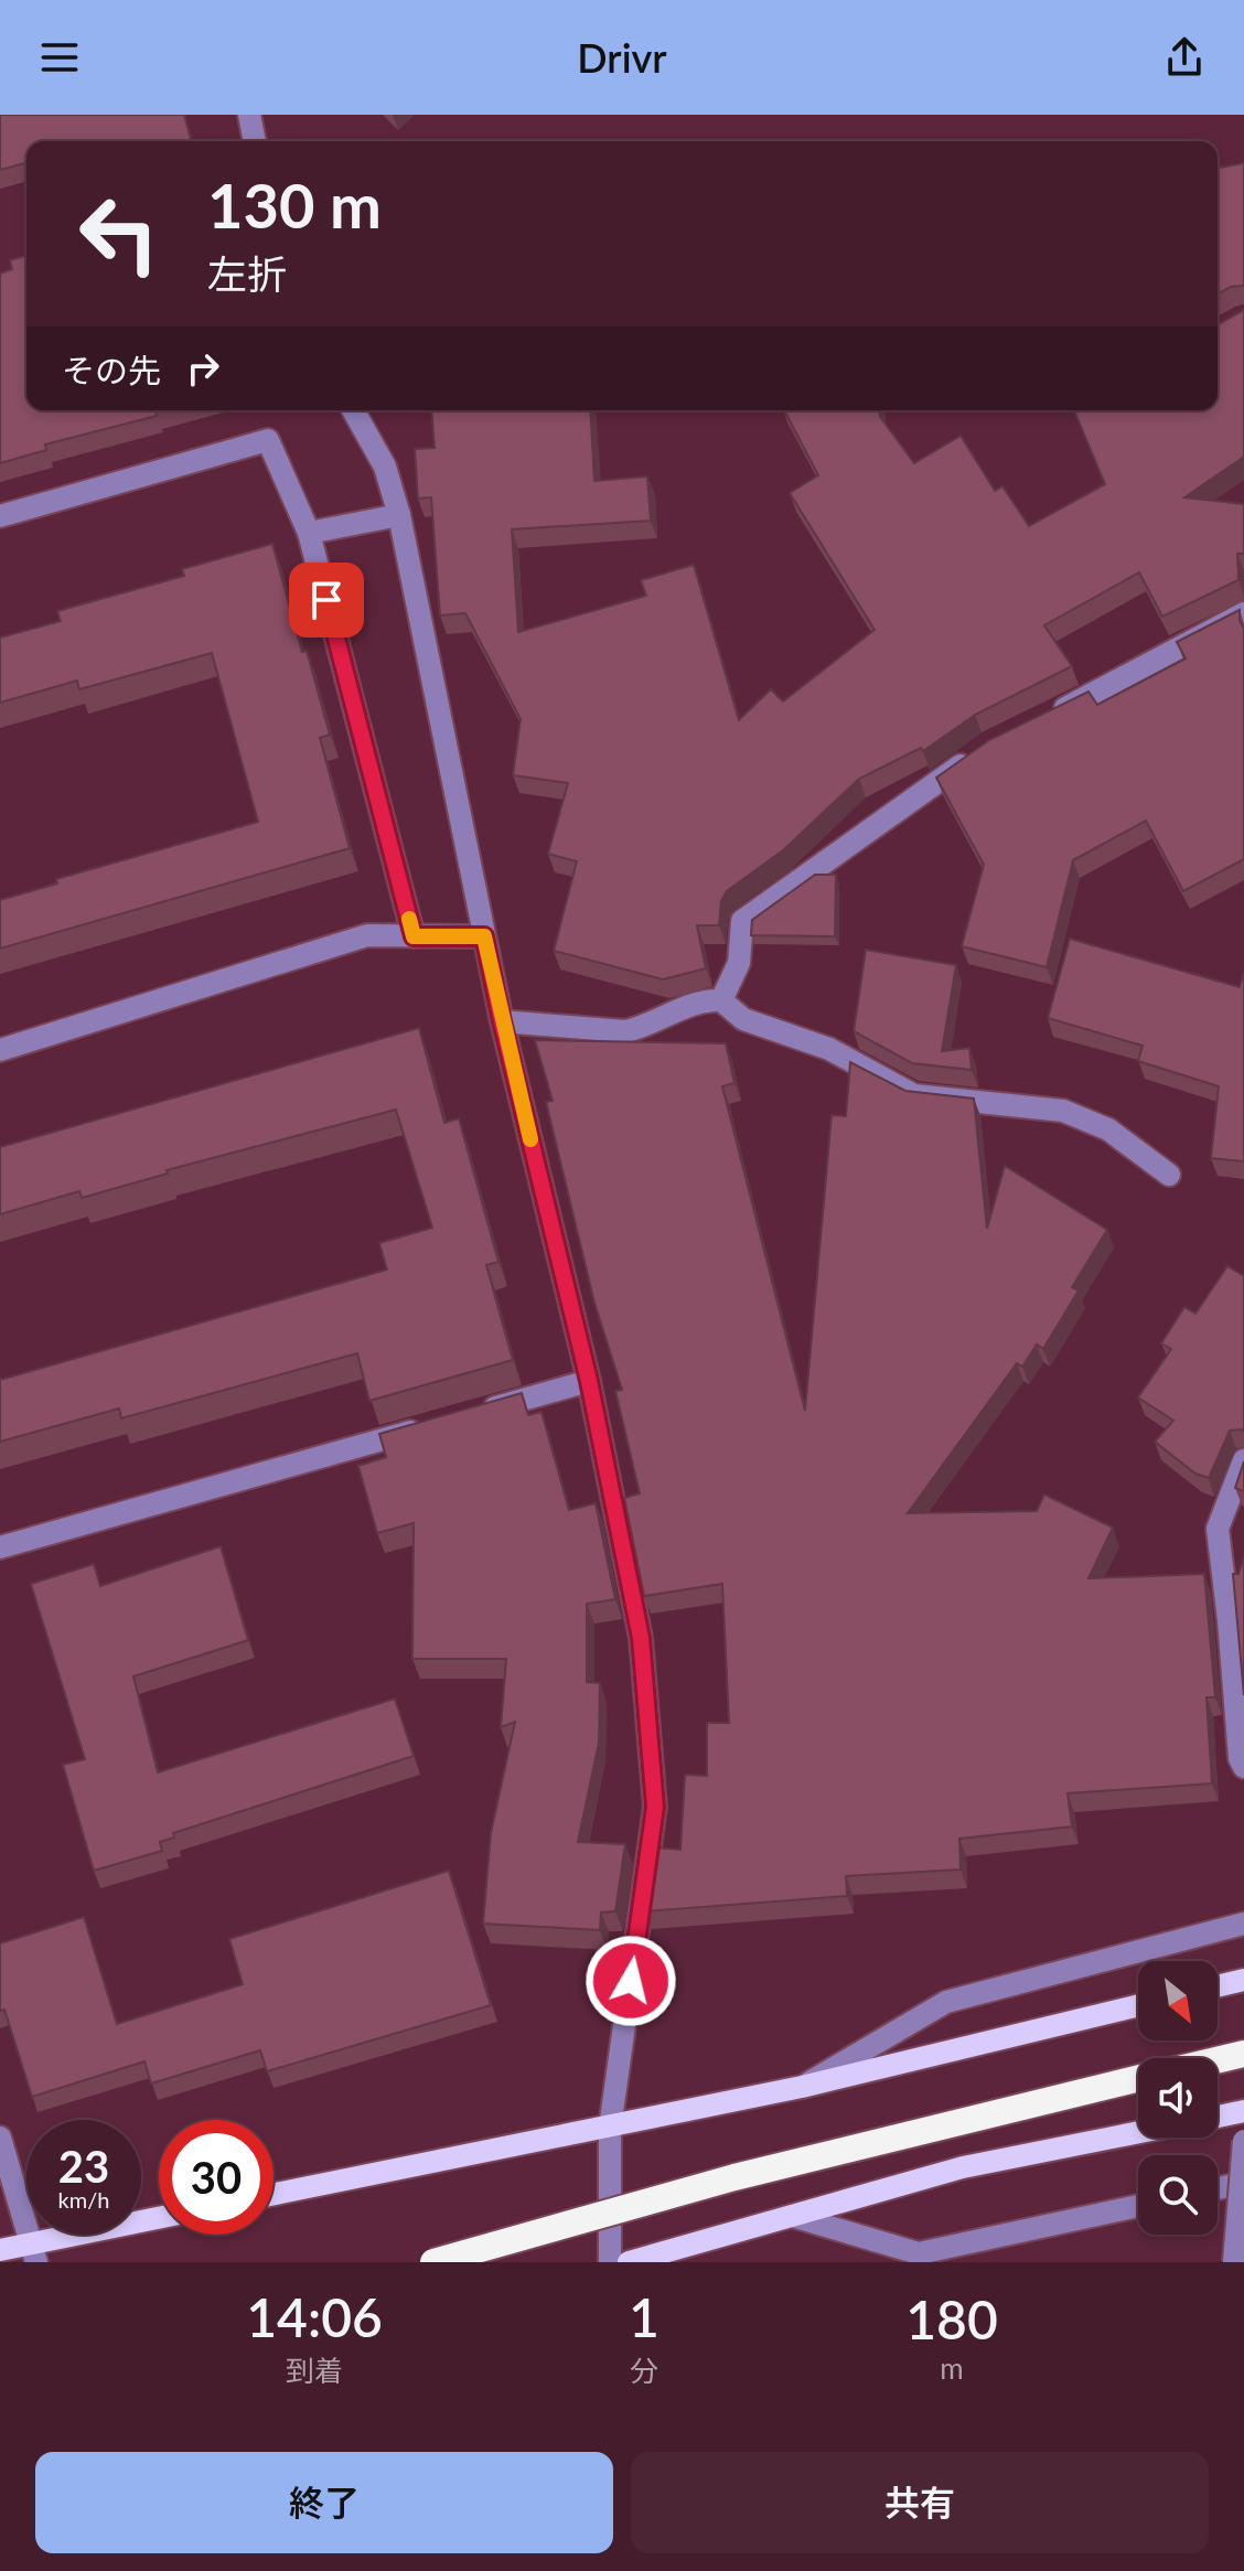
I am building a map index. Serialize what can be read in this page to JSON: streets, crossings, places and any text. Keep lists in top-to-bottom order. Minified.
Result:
{"north":"bottom right","page":{"header":"Drivr","turn":["130 m","左折"],"then":"その先","speed":"23 km/h","limit":"30","eta":["14:06","到着","1","分","180","m"],"buttons":["終了","共有"]}}
